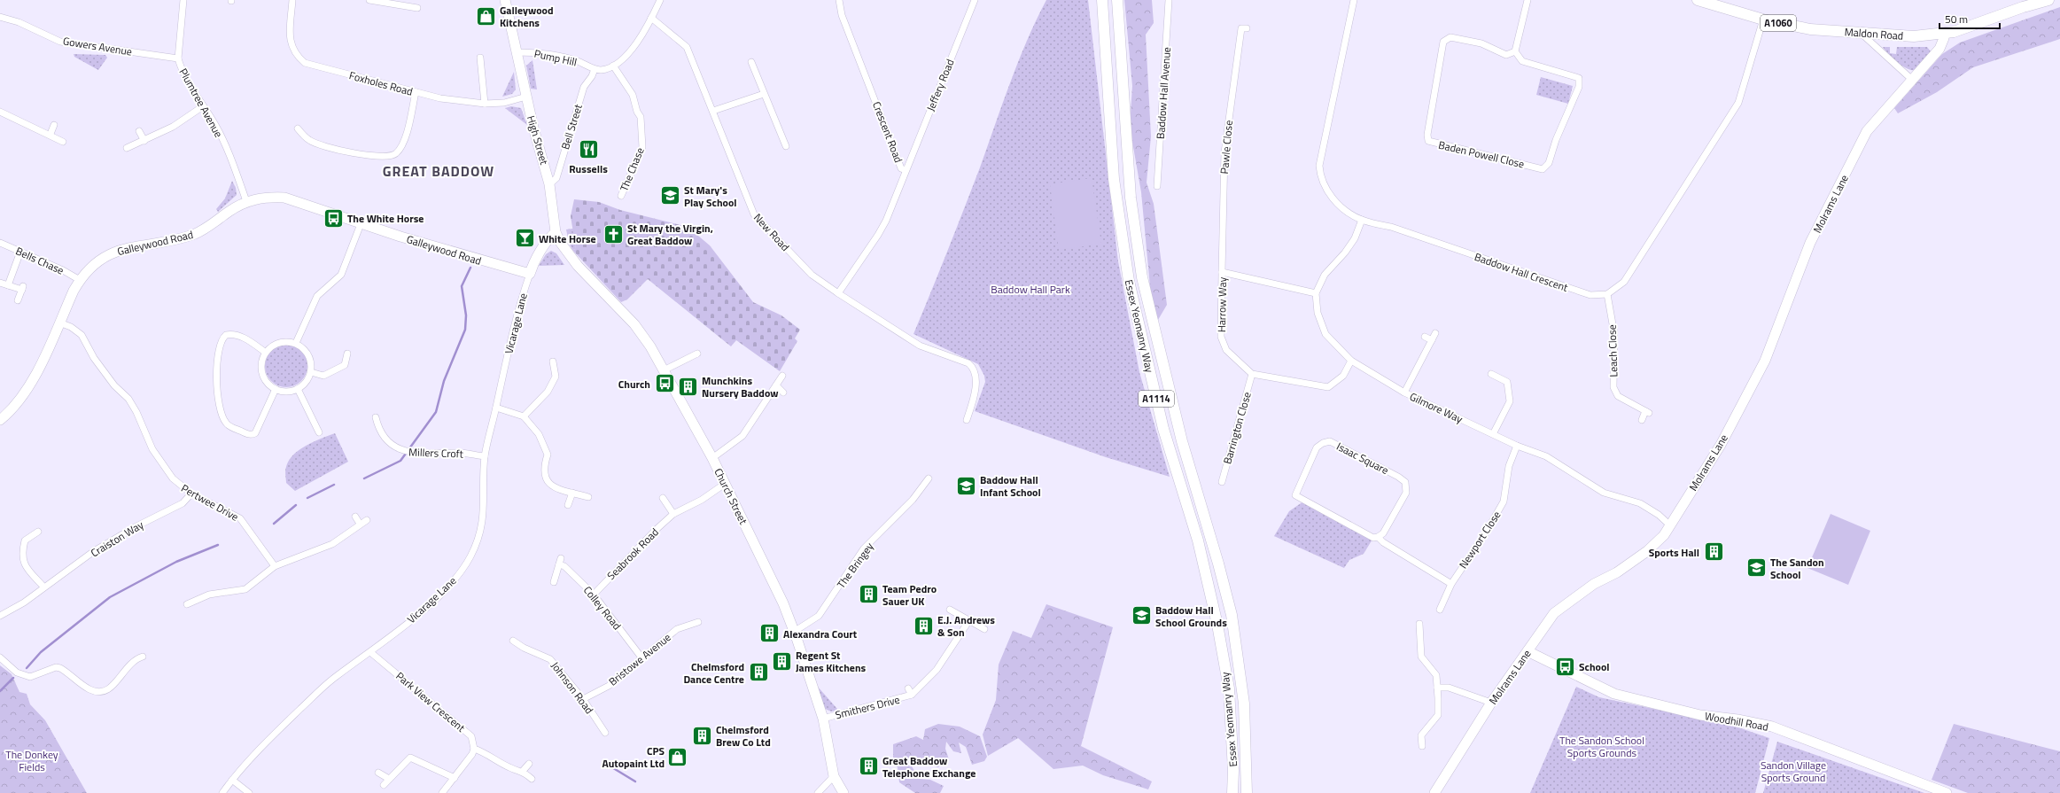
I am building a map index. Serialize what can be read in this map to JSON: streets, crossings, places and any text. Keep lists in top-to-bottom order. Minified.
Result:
{"streets":{"main road":["A1060","Maldon Road","Essex Yeomanry Way","A1114"],"street":["Gowers Avenue","Pump Hill","Foxholes Road","Jeffery Road","Baddow Hall Avenue","Plumtree Avenue","Bell Street","Crescent Road","High Street","Pawle Close","Baden Powell Close","The Chase","Molrams Lane","New Road","Galleywood Road","Bells Chase","Baddow Hall Crescent","Harrow Way","Vicarage Lane","Leach Close","Gilmore Way","Barrington Close","Millers Croft","Isaac Square","Church Street","Pertwee Drive","Craiston Way","Newport Close","Seabrook Road","The Bringey","Colley Road","Bristowe Avenue","Johnson Road","Park View Crescent","Smithers Drive","Woodhill Road"]},"crossings":[["Maldon Road","Molrams Lane"],["Gowers Avenue","Plumtree Avenue"],["Pump Hill","Bell Street"],["Pump Hill","High Street"],["Foxholes Road","High Street"],["Jeffery Road","Crescent Road"],["Plumtree Avenue","Galleywood Road"],["Bell Street","High Street"],["Crescent Road","New Road"],["High Street","Church Street"],["Pawle Close","Harrow Way"],["Molrams Lane","Gilmore Way"],["Molrams Lane","Woodhill Road"],["Galleywood Road","Bells Chase"],["Galleywood Road","Vicarage Lane"],["Galleywood Road","Pertwee Drive"],["Baddow Hall Crescent","Leach Close"],["Harrow Way","Gilmore Way"],["Harrow Way","Barrington Close"],["Vicarage Lane","Millers Croft"],["Vicarage Lane","Park View Crescent"],["Gilmore Way","Newport Close"],["Isaac Square","Newport Close"],["Church Street","Seabrook Road"],["Church Street","The Bringey"],["Church Street","Smithers Drive"],["Pertwee Drive","Craiston Way"],["Seabrook Road","Colley Road"],["Colley Road","Bristowe Avenue"],["Bristowe Avenue","Johnson Road"]],"districts":["GREAT BADDOW"],"parks":["Baddow Hall Park","The Sandon School Sports Grounds","The Donkey Fields","Sandon Village Sports Ground"],"places":{"shop":["Galleywood Kitchens","CPS Autopaint Ltd"],"restaurant":["Russells"],"school or university":["St Mary's Play School","Baddow Hall Infant School","The Sandon School","Baddow Hall School Grounds"],"bus stop":["The White Horse","Church","School"],"church":["St Mary the Virgin, Great Baddow"],"bar":["White Horse"],"building":["Munchkins Nursery Baddow","Sports Hall","Team Pedro Sauer UK","E.J. Andrews & Son","Alexandra Court","Regent St James Kitchens","Chelmsford Dance Centre","Chelmsford Brew Co Ltd","Great Baddow Telephone Exchange"]},"scale_bar":"50 m"}
